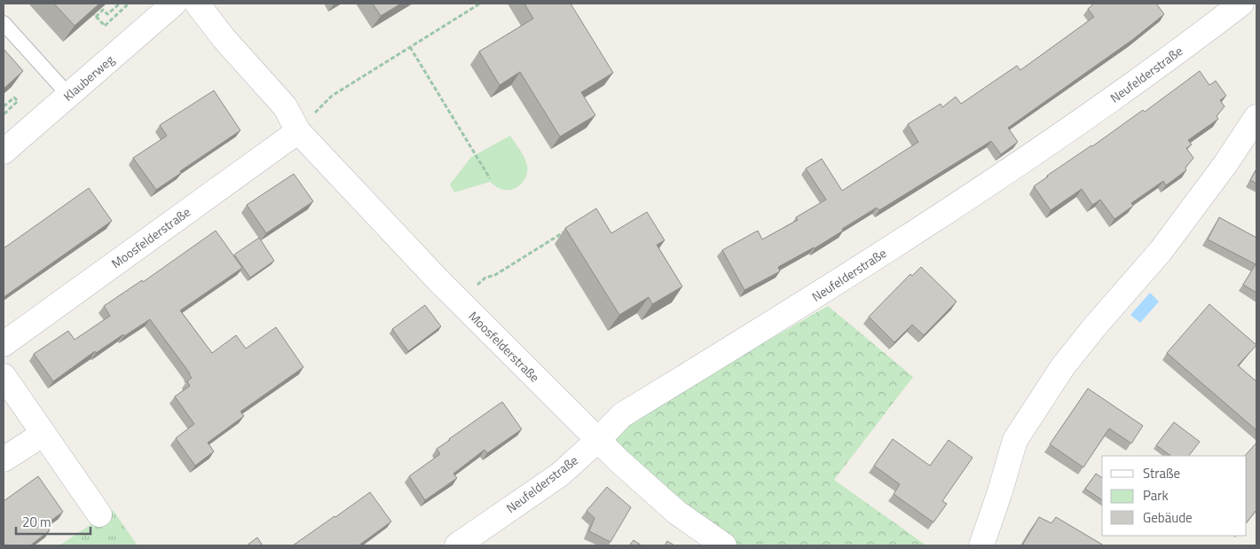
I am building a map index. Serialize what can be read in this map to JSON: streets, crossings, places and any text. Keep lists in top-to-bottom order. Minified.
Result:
{"streets":{"street":["Neufelderstraße","Klauberweg","Moosfelderstraße"]},"crossings":[["Neufelderstraße","Moosfelderstraße"]],"legend":["Straße","Park","Gebäude"],"scale_bar":"20 m"}
